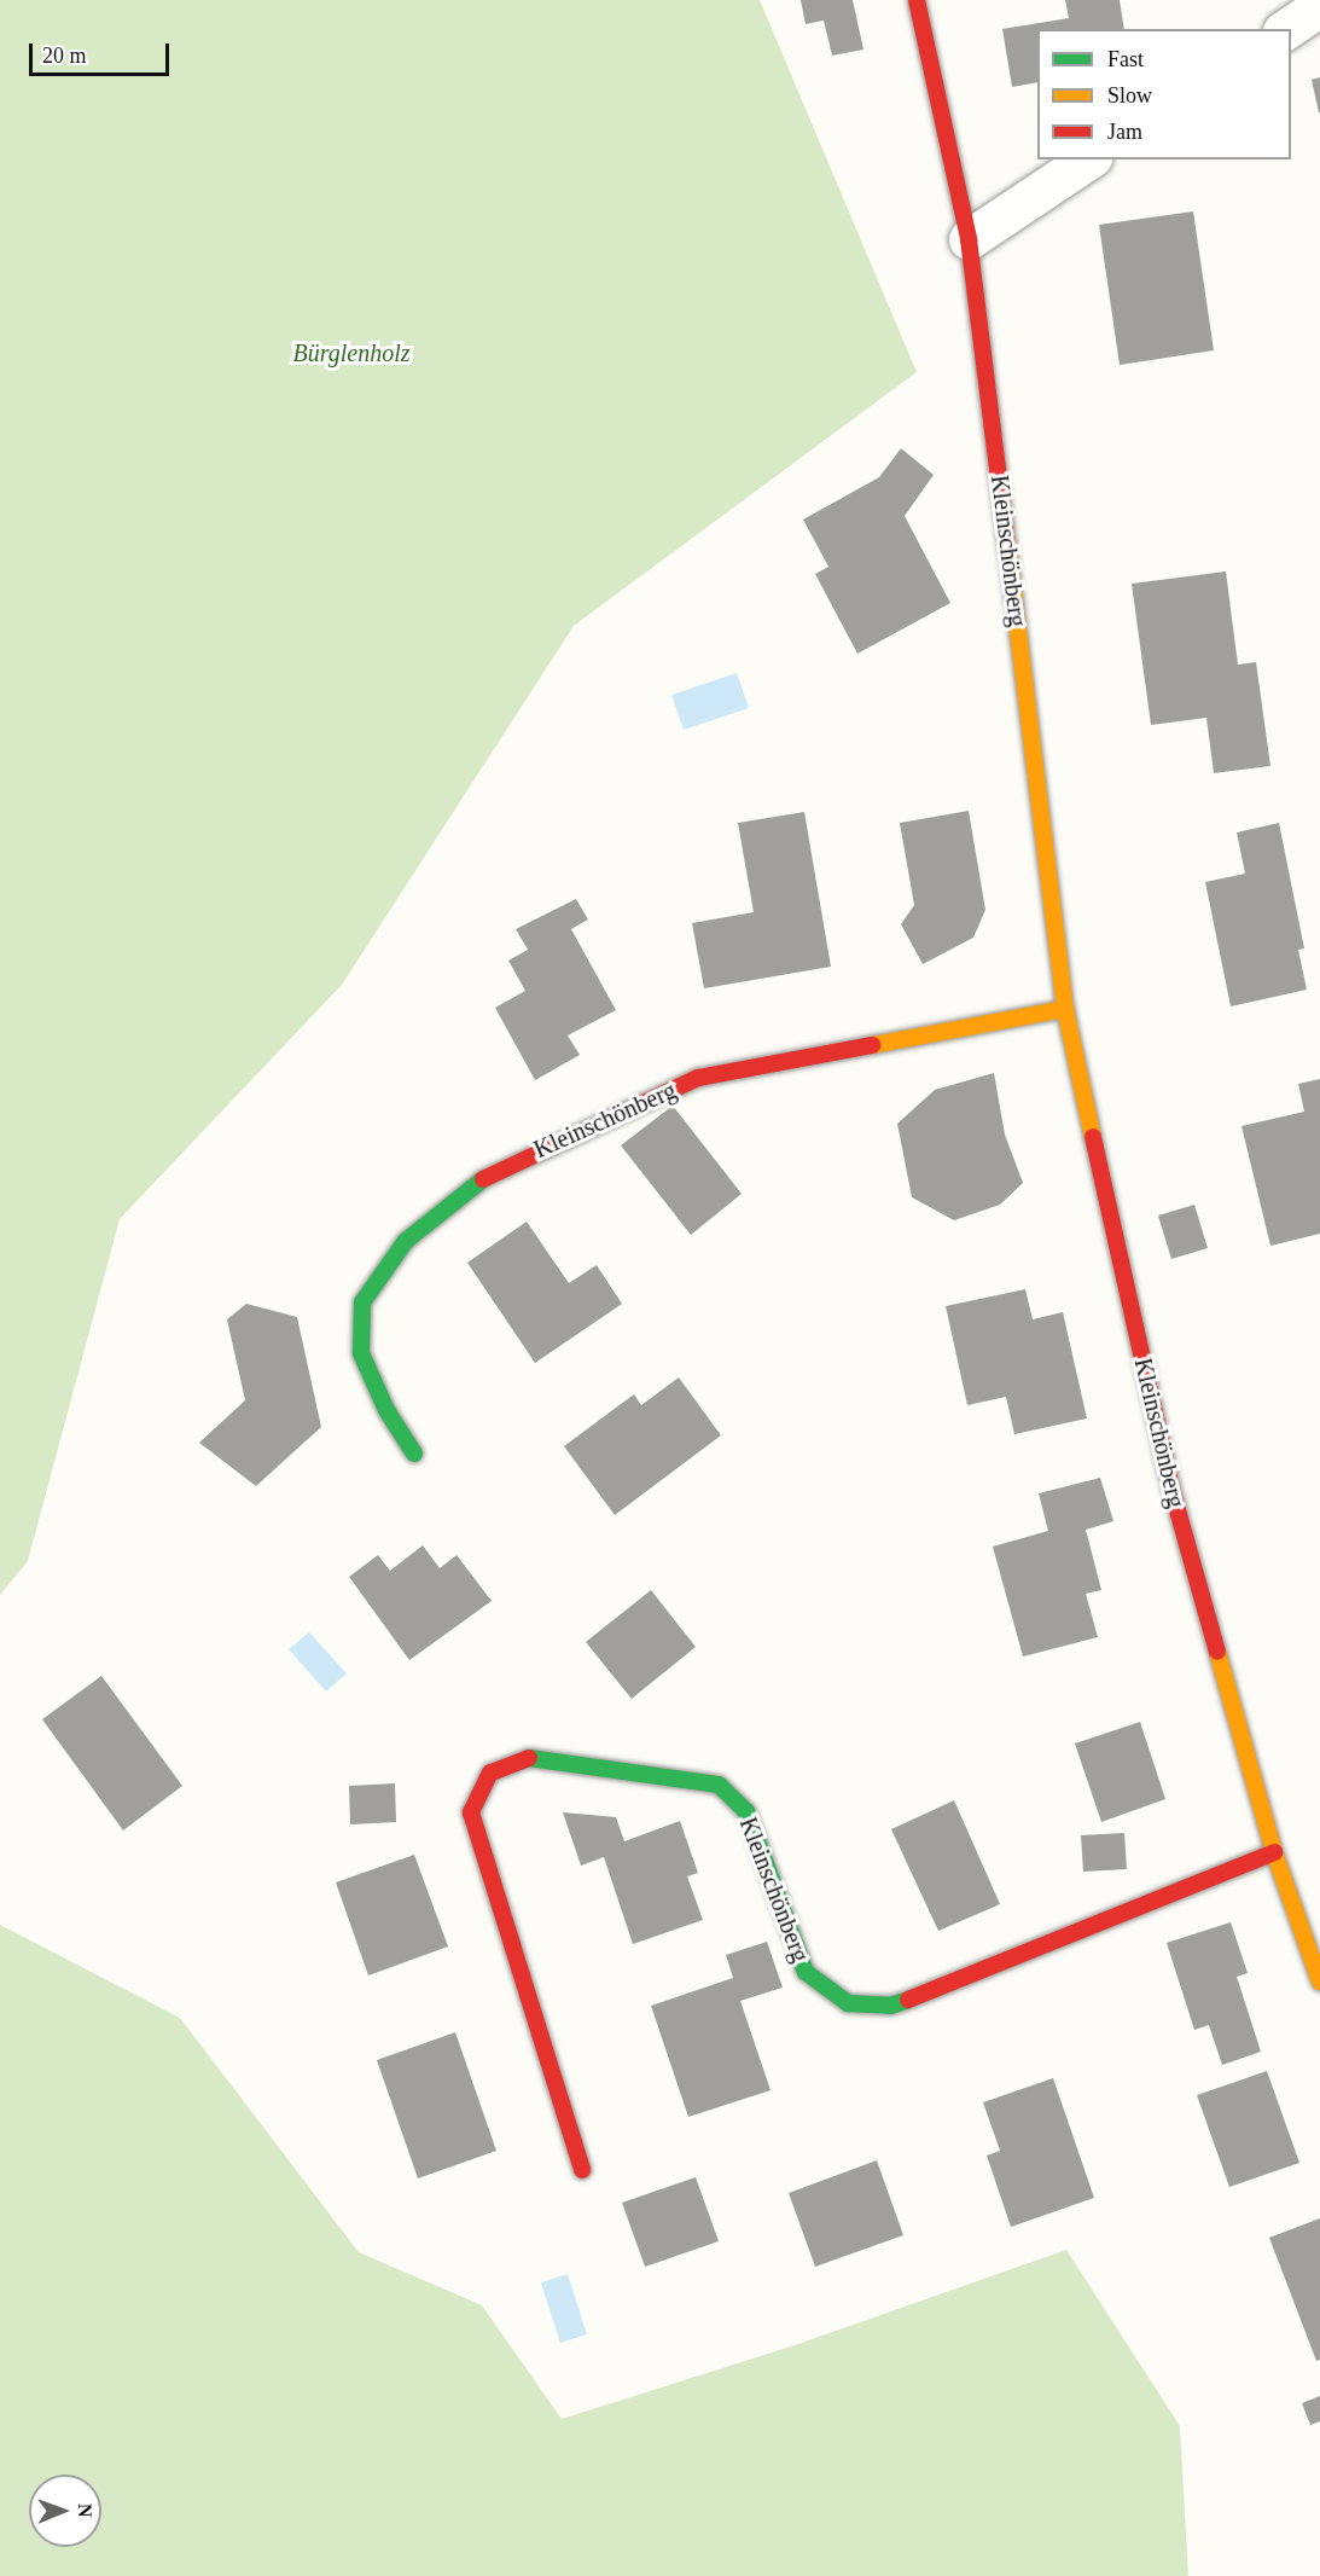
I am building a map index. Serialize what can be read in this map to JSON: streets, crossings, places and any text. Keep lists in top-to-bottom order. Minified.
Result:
{"streets":{"street":["Kleinschönberg"]},"parks":["Bürglenholz"],"legend":["Fast","Slow","Jam"],"scale_bar":"20 m","north":"right"}
